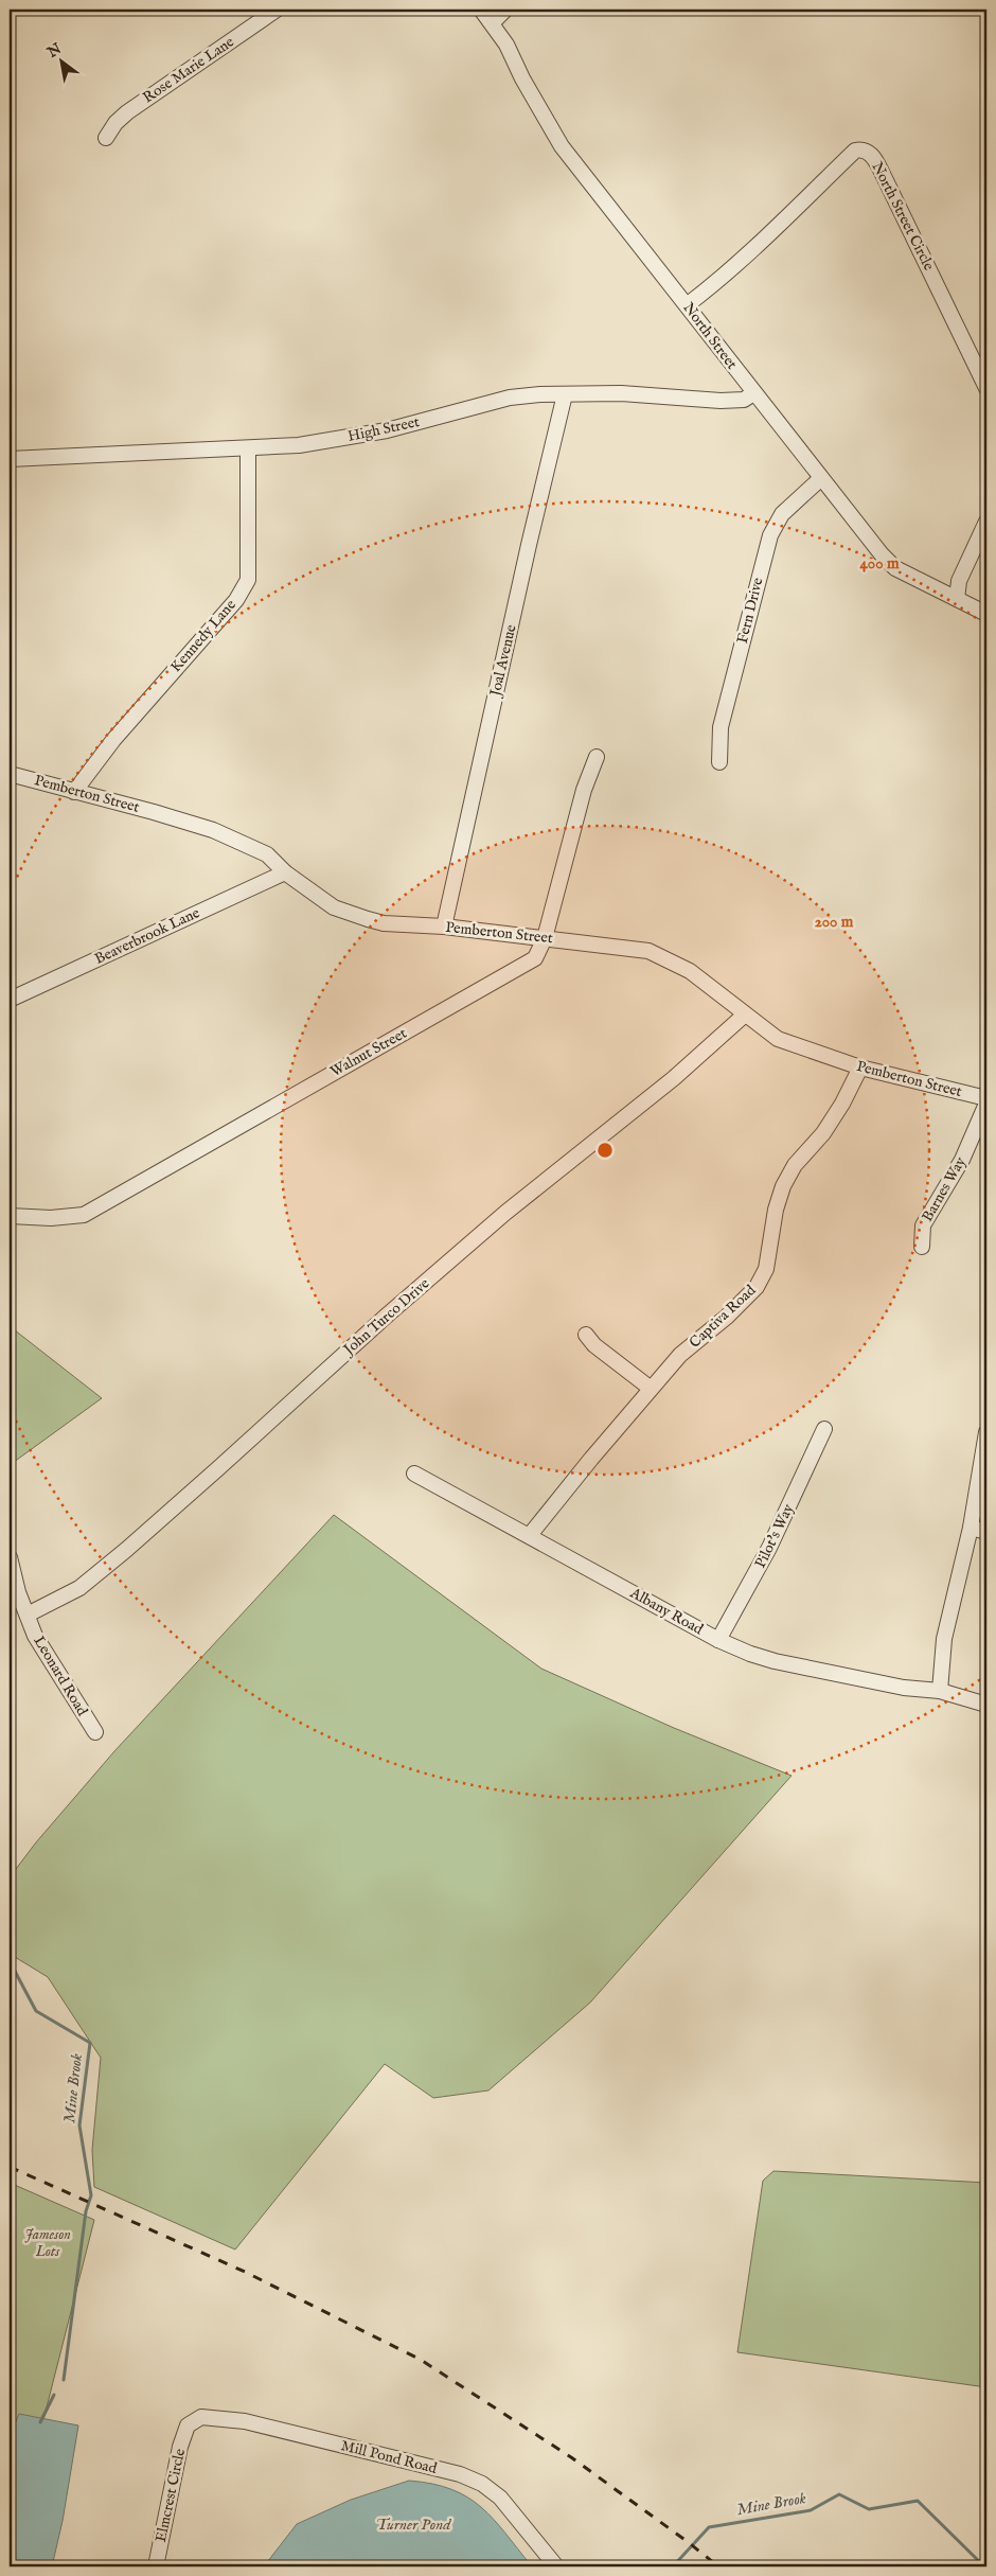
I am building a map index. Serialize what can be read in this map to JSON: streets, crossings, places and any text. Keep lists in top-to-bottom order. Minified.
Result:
{"streets":{"street":["Rose Marie Lane","North Street Circle","North Street","High Street","Fern Drive","Kennedy Lane","Joal Avenue","Pemberton Street","Beaverbrook Lane","Walnut Street","Barnes Way","John Turco Drive","Captiva Road","Pilot's Way","Albany Road","Leonard Road","Mill Pond Road","Elmcrest Circle"]},"crossings":[["North Street Circle","North Street"],["North Street","High Street"],["North Street","Fern Drive"],["High Street","Kennedy Lane"],["High Street","Joal Avenue"],["Kennedy Lane","Pemberton Street"],["Joal Avenue","Pemberton Street"],["Pemberton Street","Beaverbrook Lane"],["Pemberton Street","Walnut Street"],["Pemberton Street","John Turco Drive"],["Pemberton Street","Captiva Road"],["John Turco Drive","Leonard Road"],["Captiva Road","Albany Road"],["Pilot's Way","Albany Road"],["Mill Pond Road","Elmcrest Circle"]],"water":["Mine Brook","Turner Pond"],"parks":["Jameson Lots"],"north":"top left","rings":["400 m","200 m"]}
